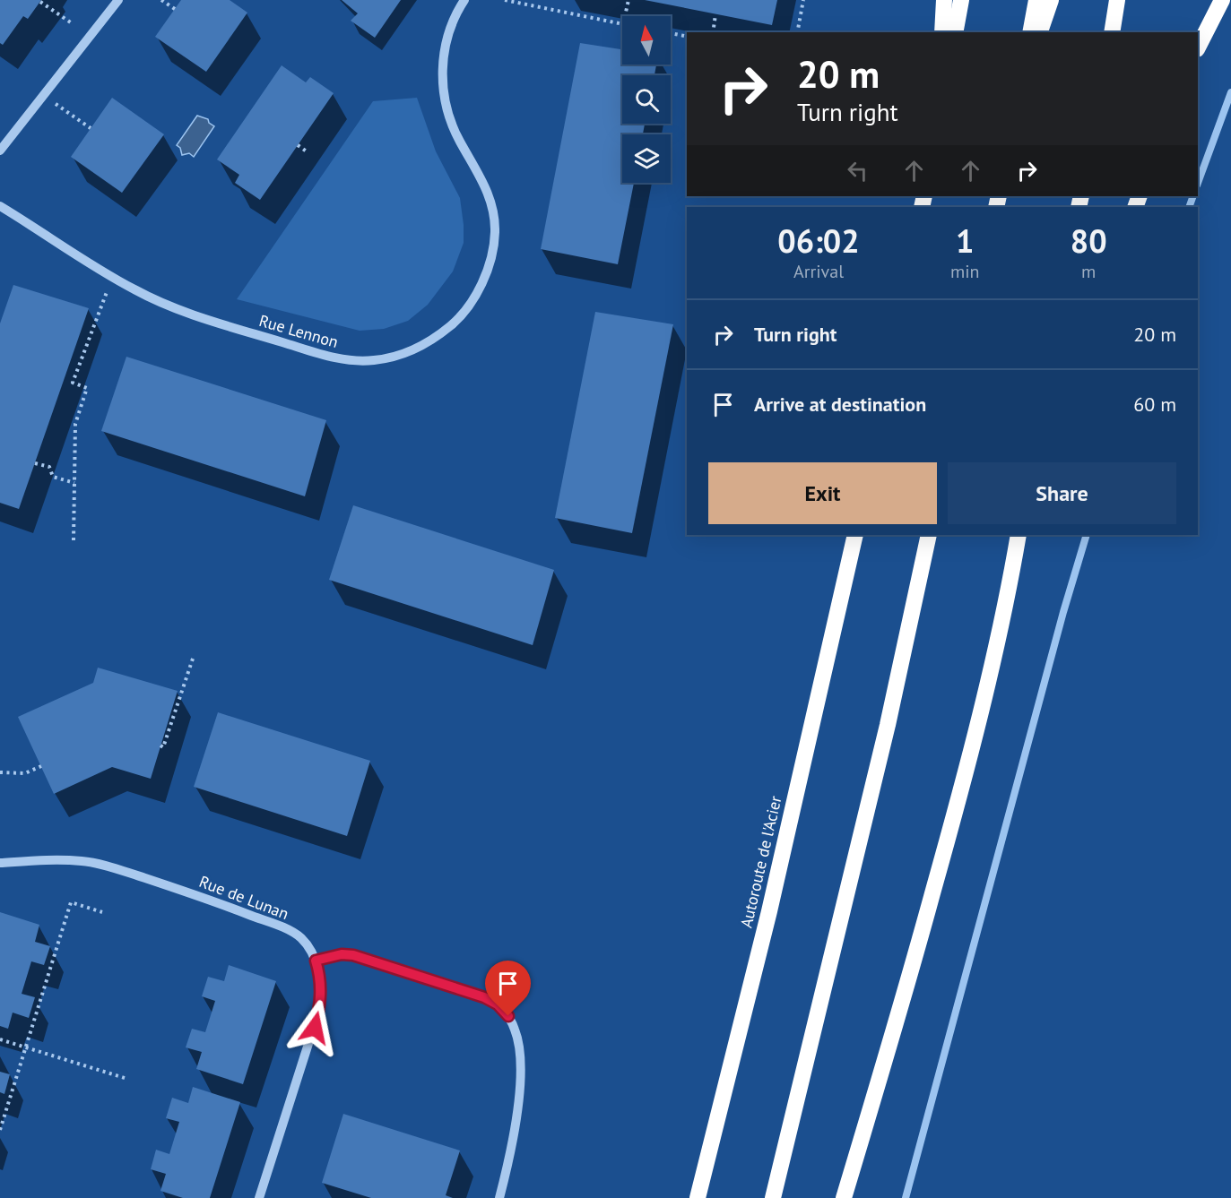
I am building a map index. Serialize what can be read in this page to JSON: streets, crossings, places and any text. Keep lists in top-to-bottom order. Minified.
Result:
{"streets":{"highway":["Autoroute de l'Acier"],"street":["Rue Lennon","Rue de Lunan"]},"north":"top","page":{"turn":["20 m","Turn right"],"eta":["06:02","Arrival","1","min","80","m"],"list":[{"name":"Turn right","value":"20 m"},{"name":"Arrive at destination","value":"60 m"}],"buttons":["Exit","Share"]}}
